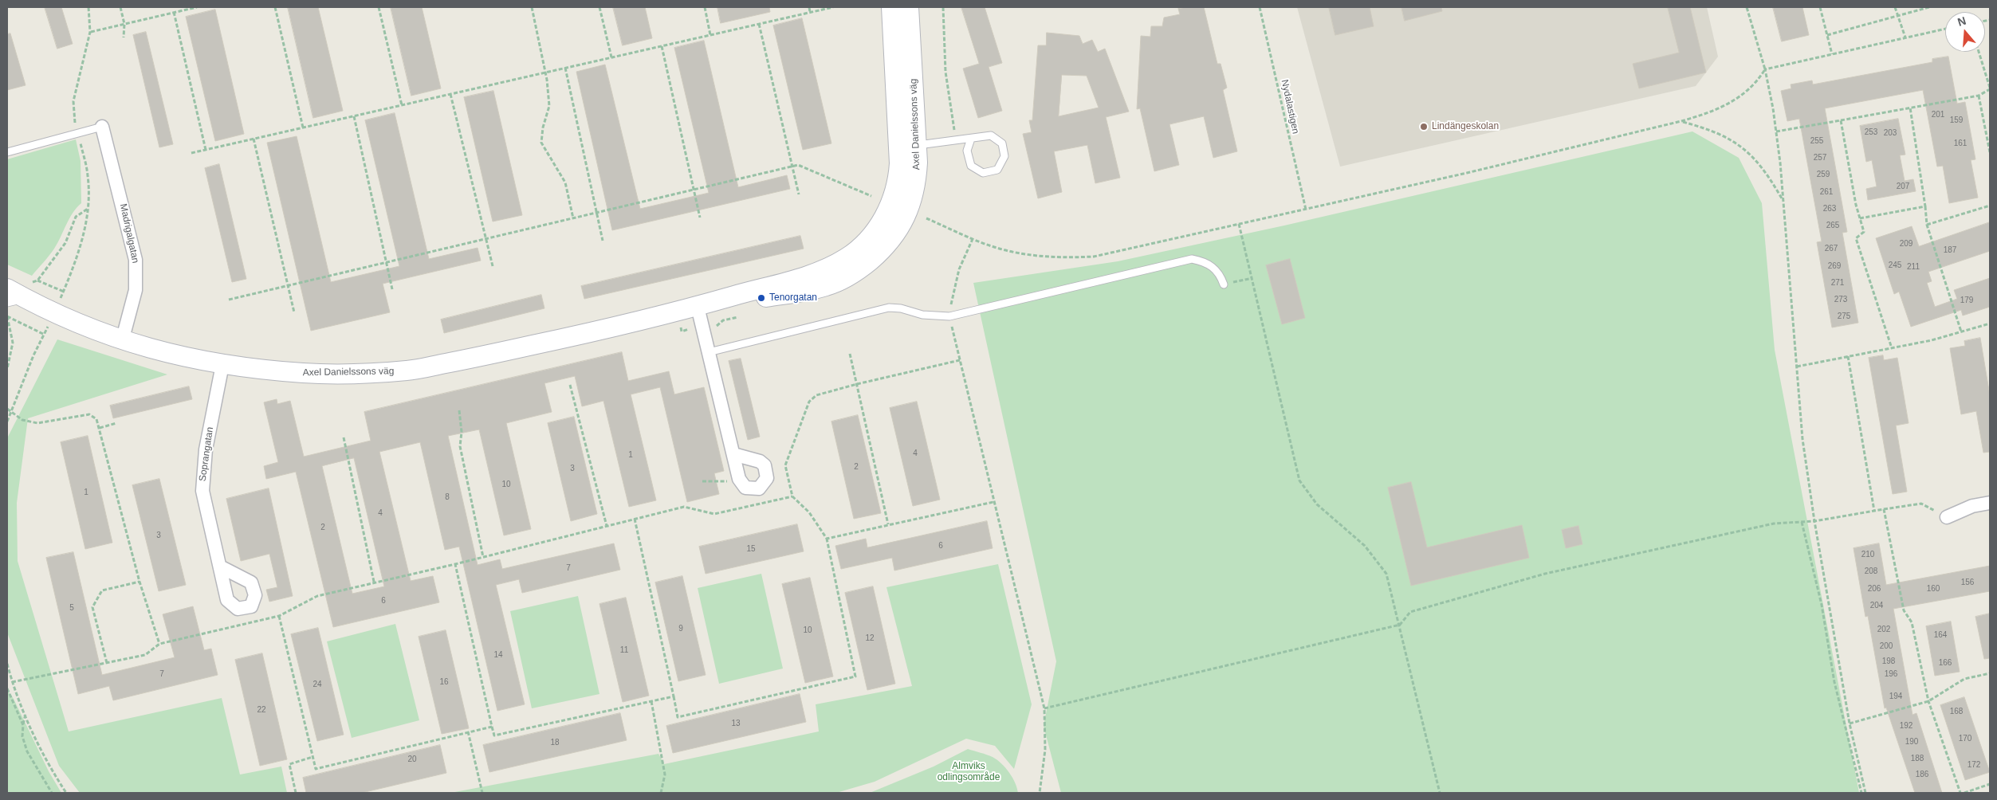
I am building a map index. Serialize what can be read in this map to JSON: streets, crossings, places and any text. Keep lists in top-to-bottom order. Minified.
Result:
{"streets":{"street":["Axel Danielssons väg","Madrigalgatan","Soprangatan"],"path":["Nydalastigen"]},"crossings":[["Axel Danielssons väg","Madrigalgatan"],["Axel Danielssons väg","Soprangatan"]],"parks":["Almviks odlingsområde"],"places":["Lindängeskolan","Tenorgatan"],"house_numbers":["201","159","253","203","255","161","257","259","207","261","263","265","209","267","187","245","269","211","271","273","179","275","4","1","2","3","10","1","8","4","2","3","6","15","210","7","208","156","206","160","6","204","5","9","202","10","164","12","200","11","14","198","166","7","196","16","24","194","22","168","13","192","170","190","18","188","20","172","186"],"north":"top"}
